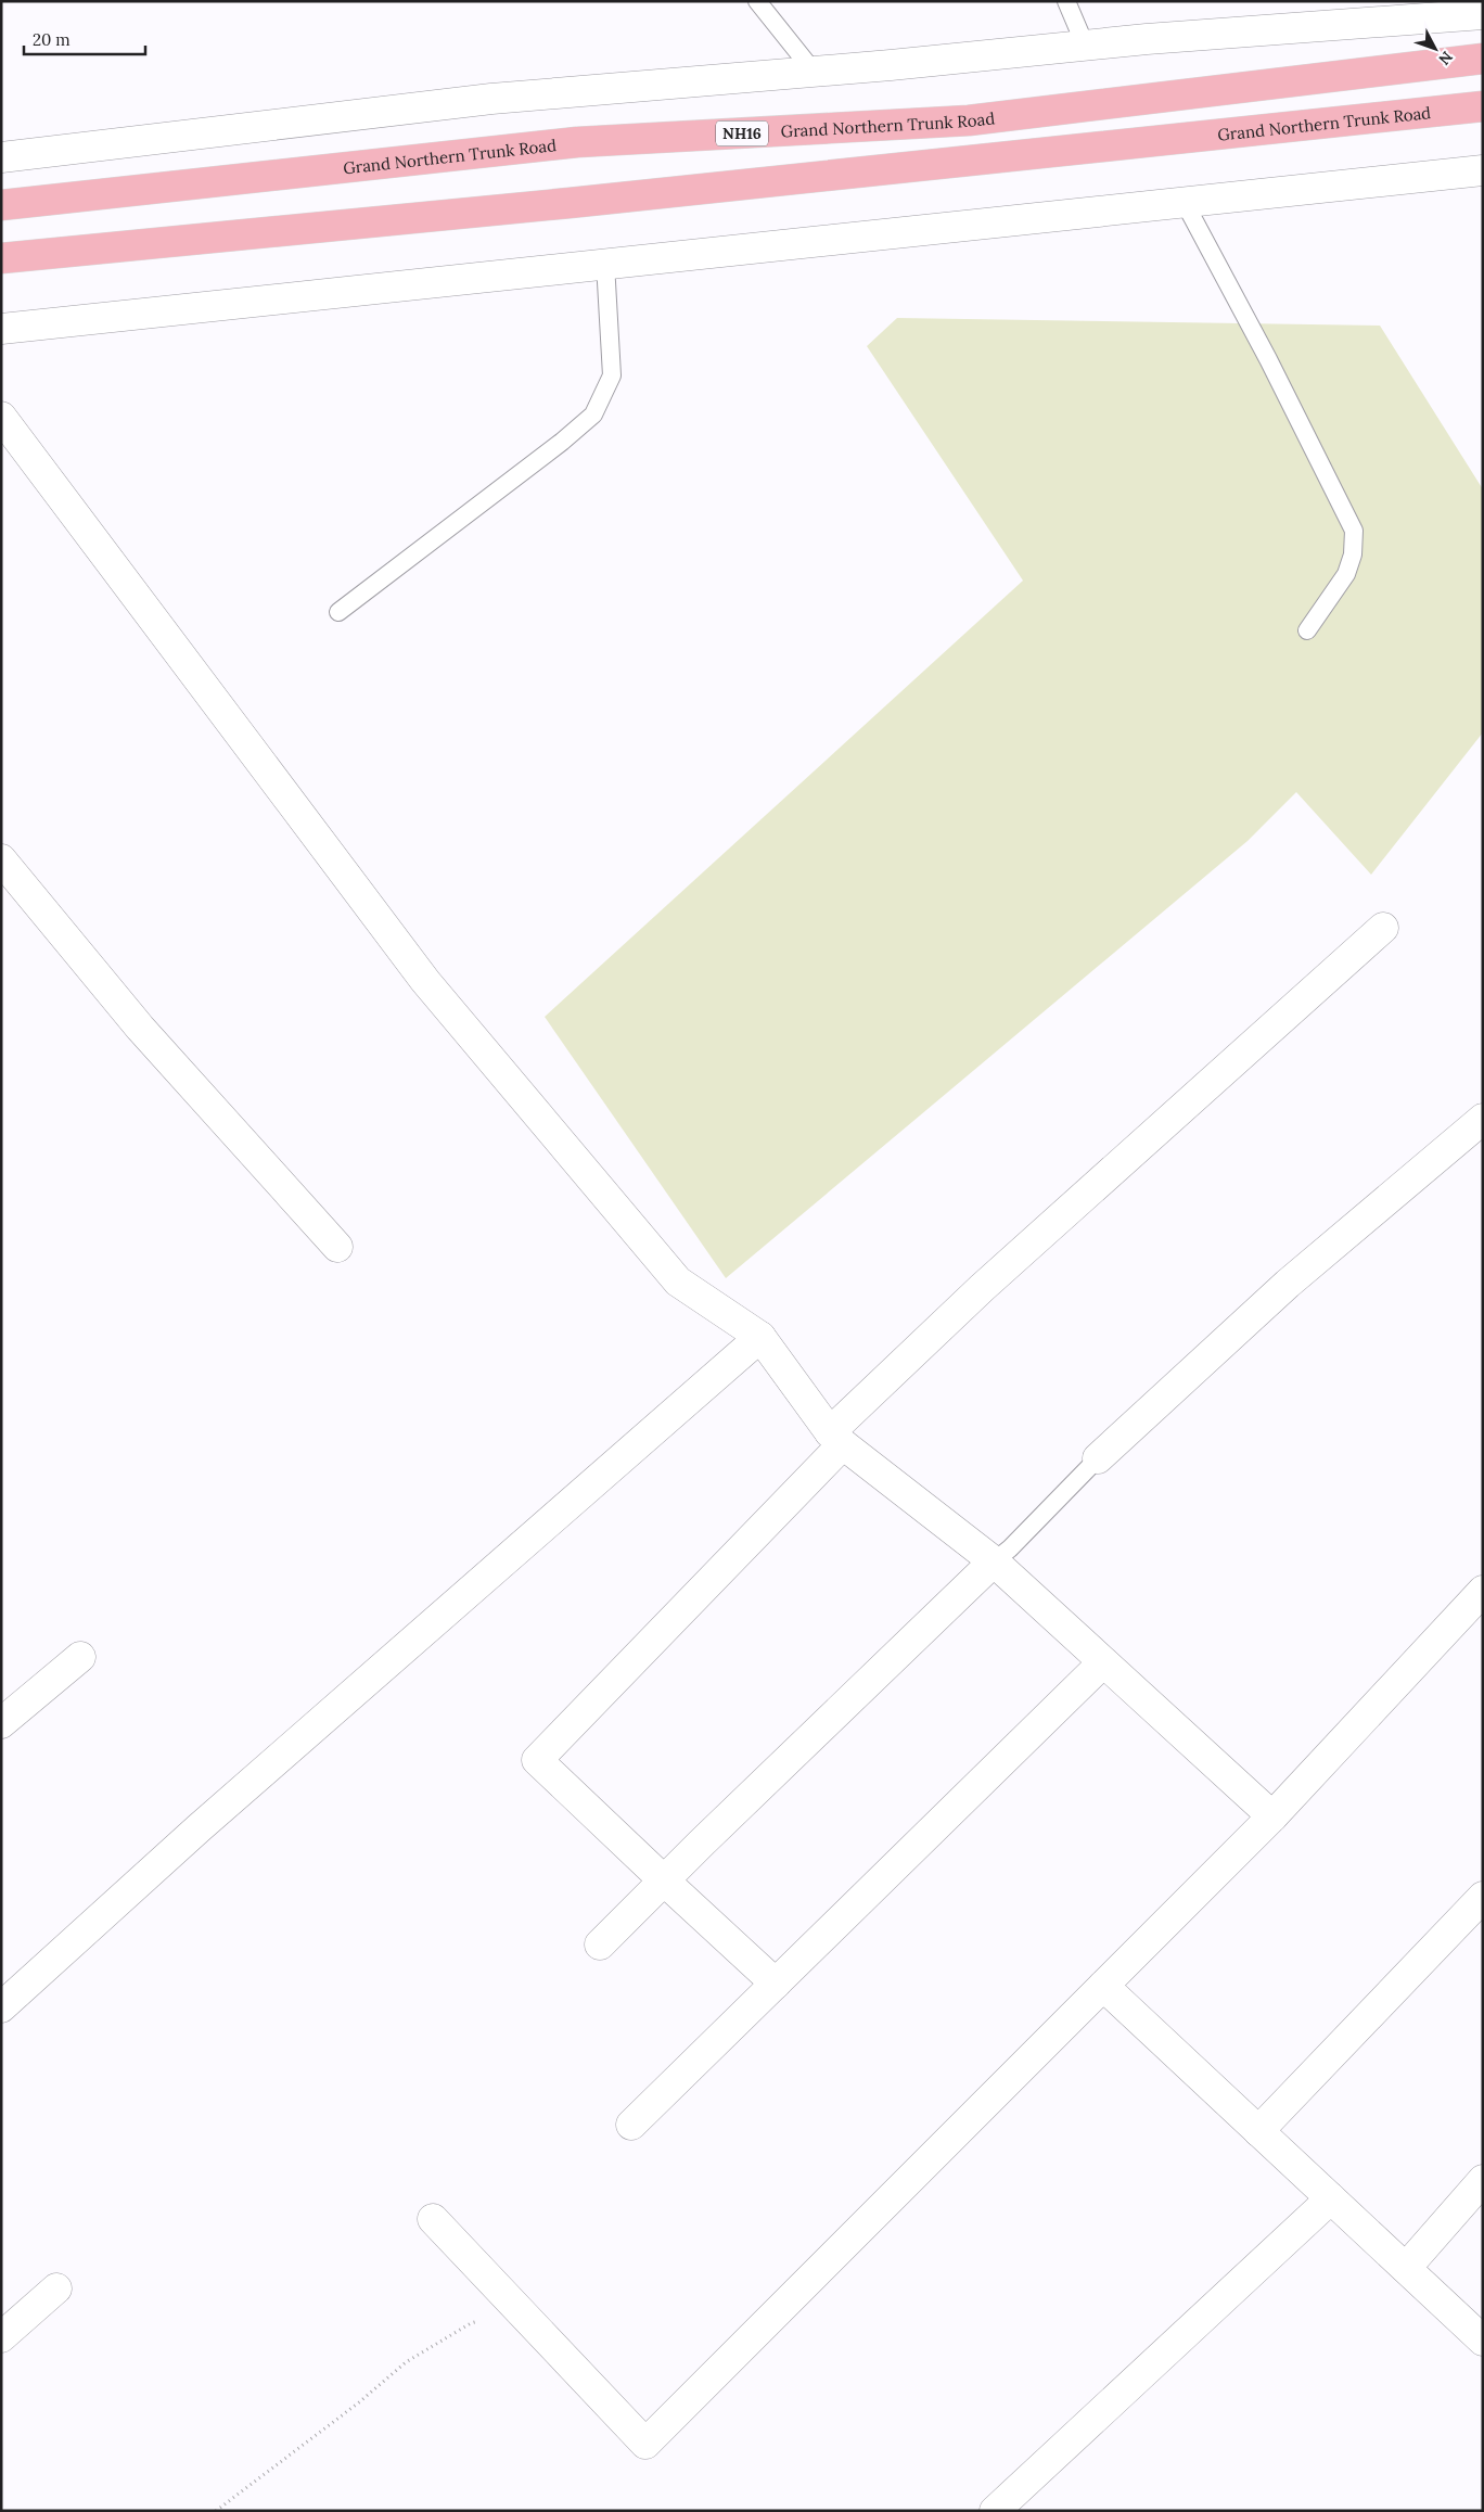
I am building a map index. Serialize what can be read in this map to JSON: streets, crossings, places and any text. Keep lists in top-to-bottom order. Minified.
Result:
{"streets":{"highway":["Grand Northern Trunk Road","NH16"]},"scale_bar":"20 m","north":"bottom right"}
